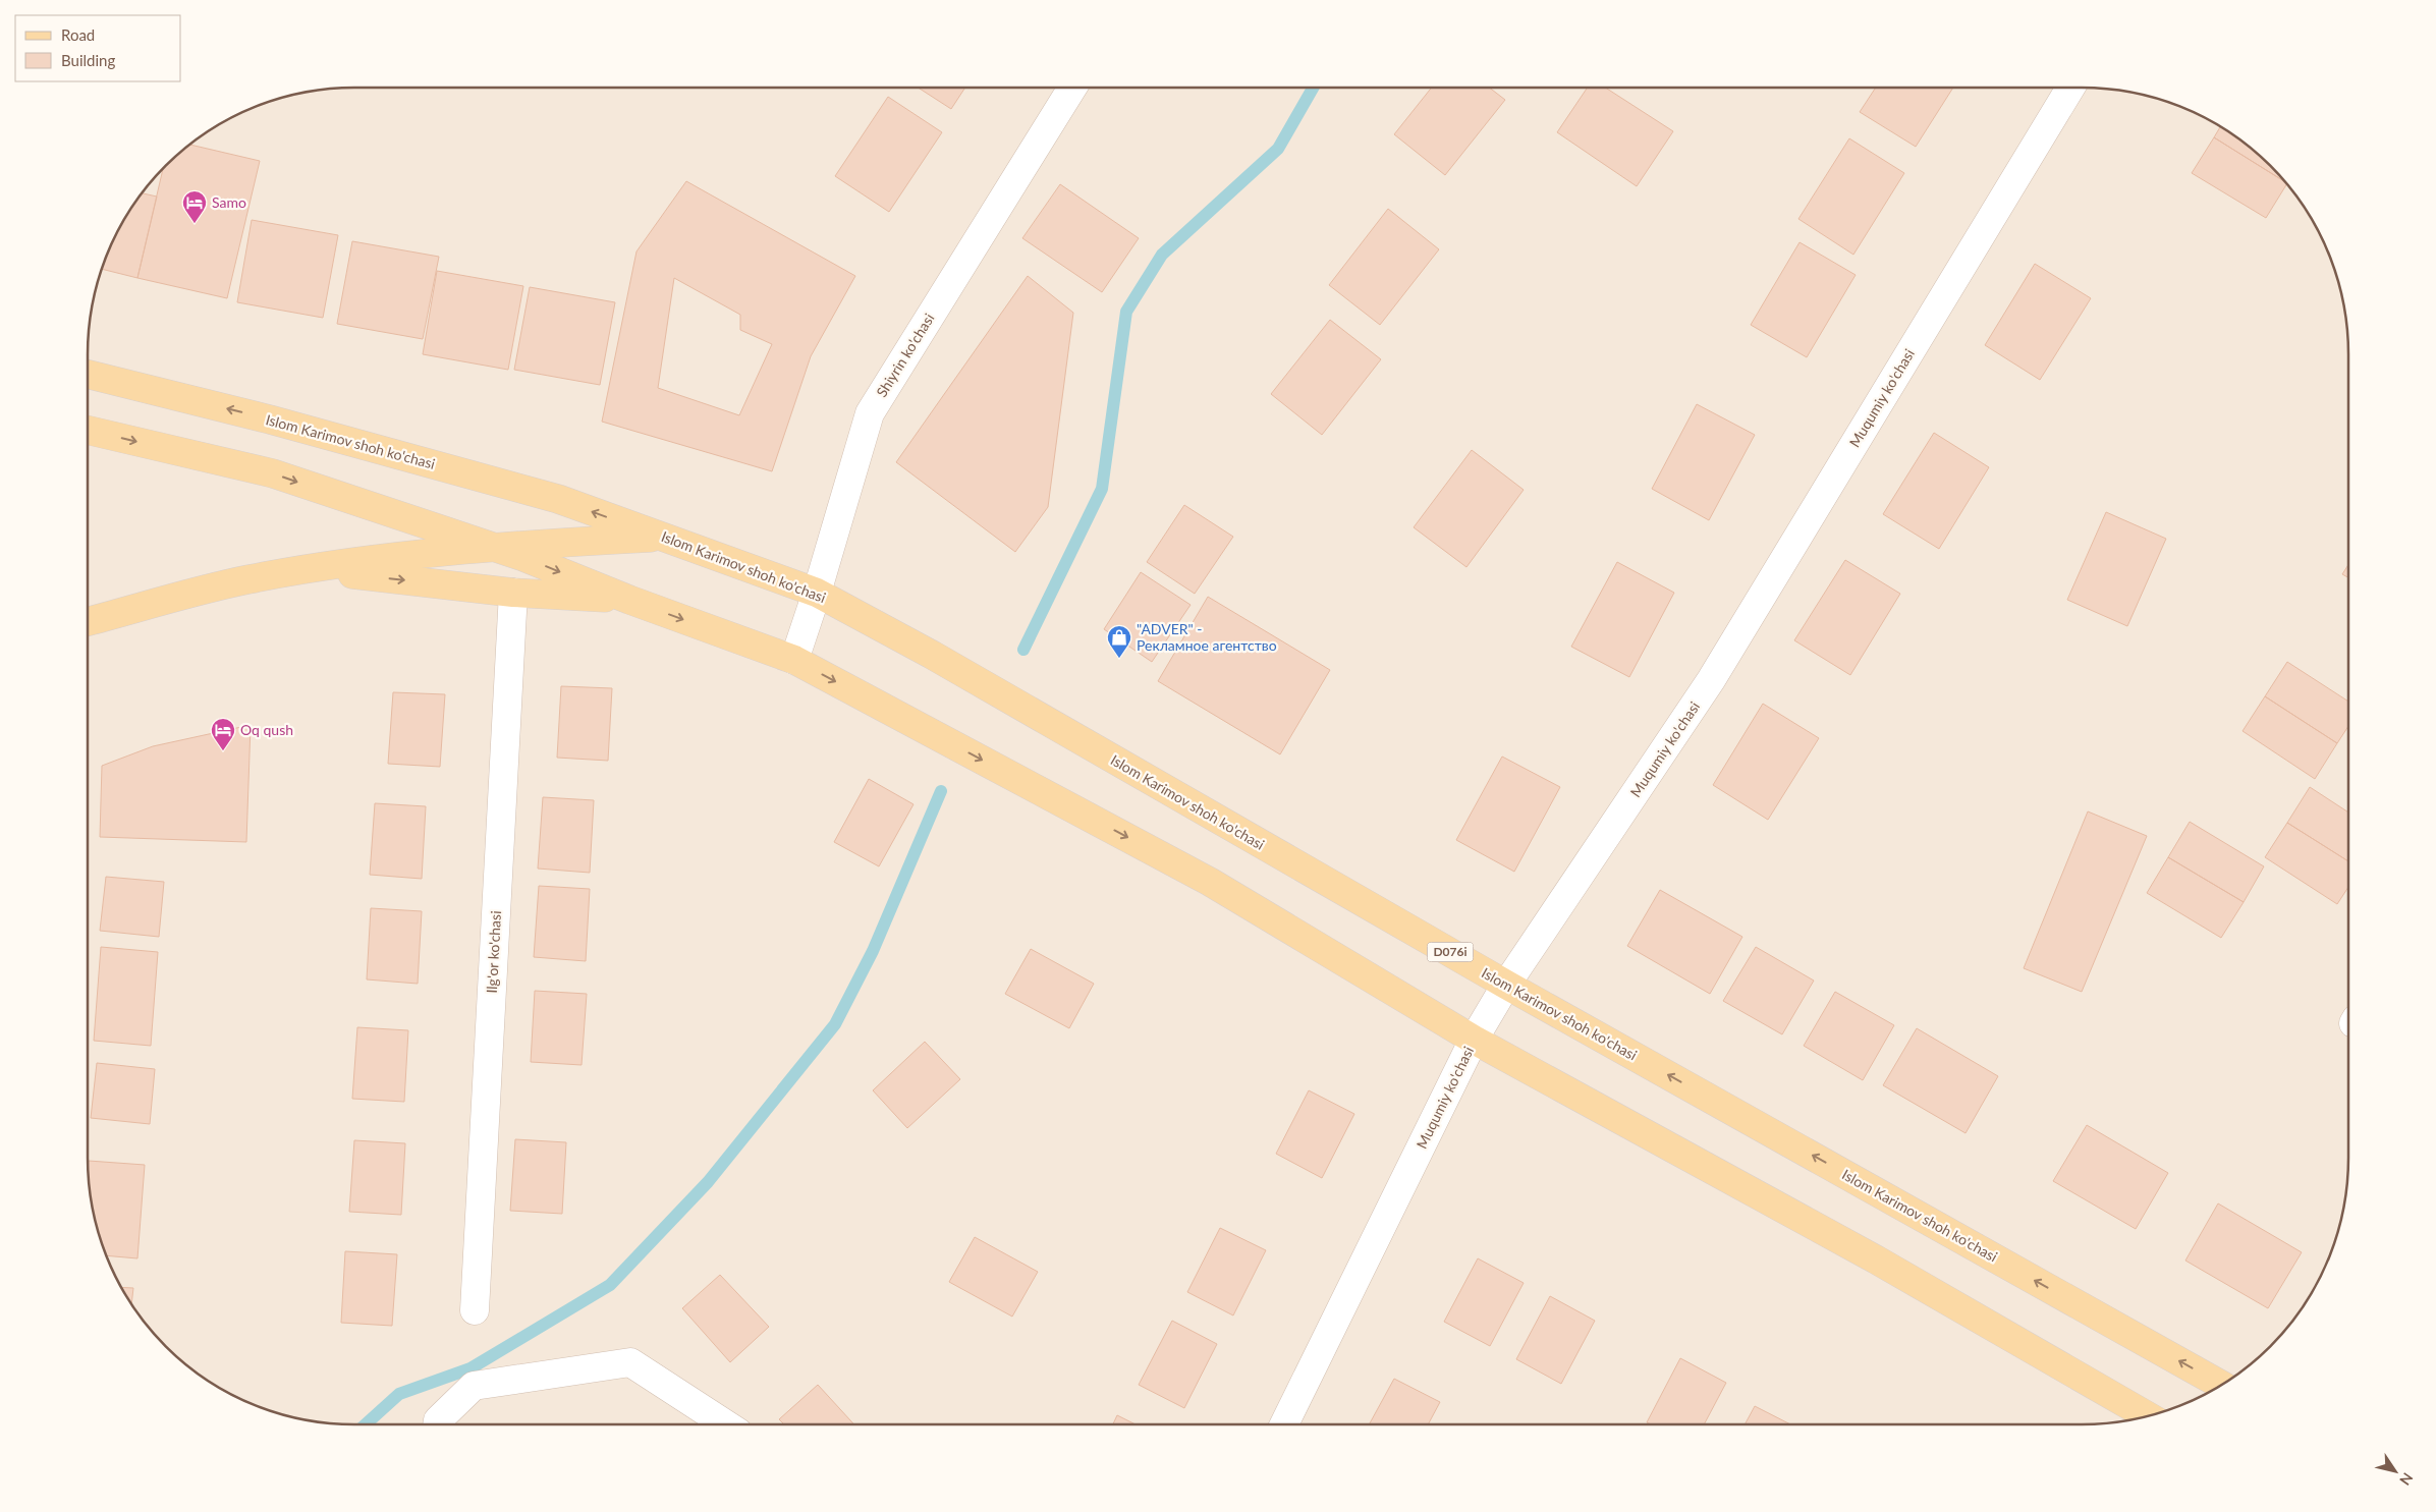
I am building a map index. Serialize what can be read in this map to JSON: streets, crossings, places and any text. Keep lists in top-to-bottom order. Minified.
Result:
{"streets":{"main road":["Islom Karimov shoh ko'chasi","D076i"],"street":["Shiyrin ko'chasi","Muqumiy ko'chasi","Ilg'or ko'chasi"]},"crossings":[["Shiyrin ko'chasi","Islom Karimov shoh ko'chasi"],["Muqumiy ko'chasi","Islom Karimov shoh ko'chasi"]],"places":{"hotel":["Samo","Oq qush"],"shop":["\"ADVER\" - Рекламное агентство"]},"legend":["Road","Building"],"north":"bottom right"}
